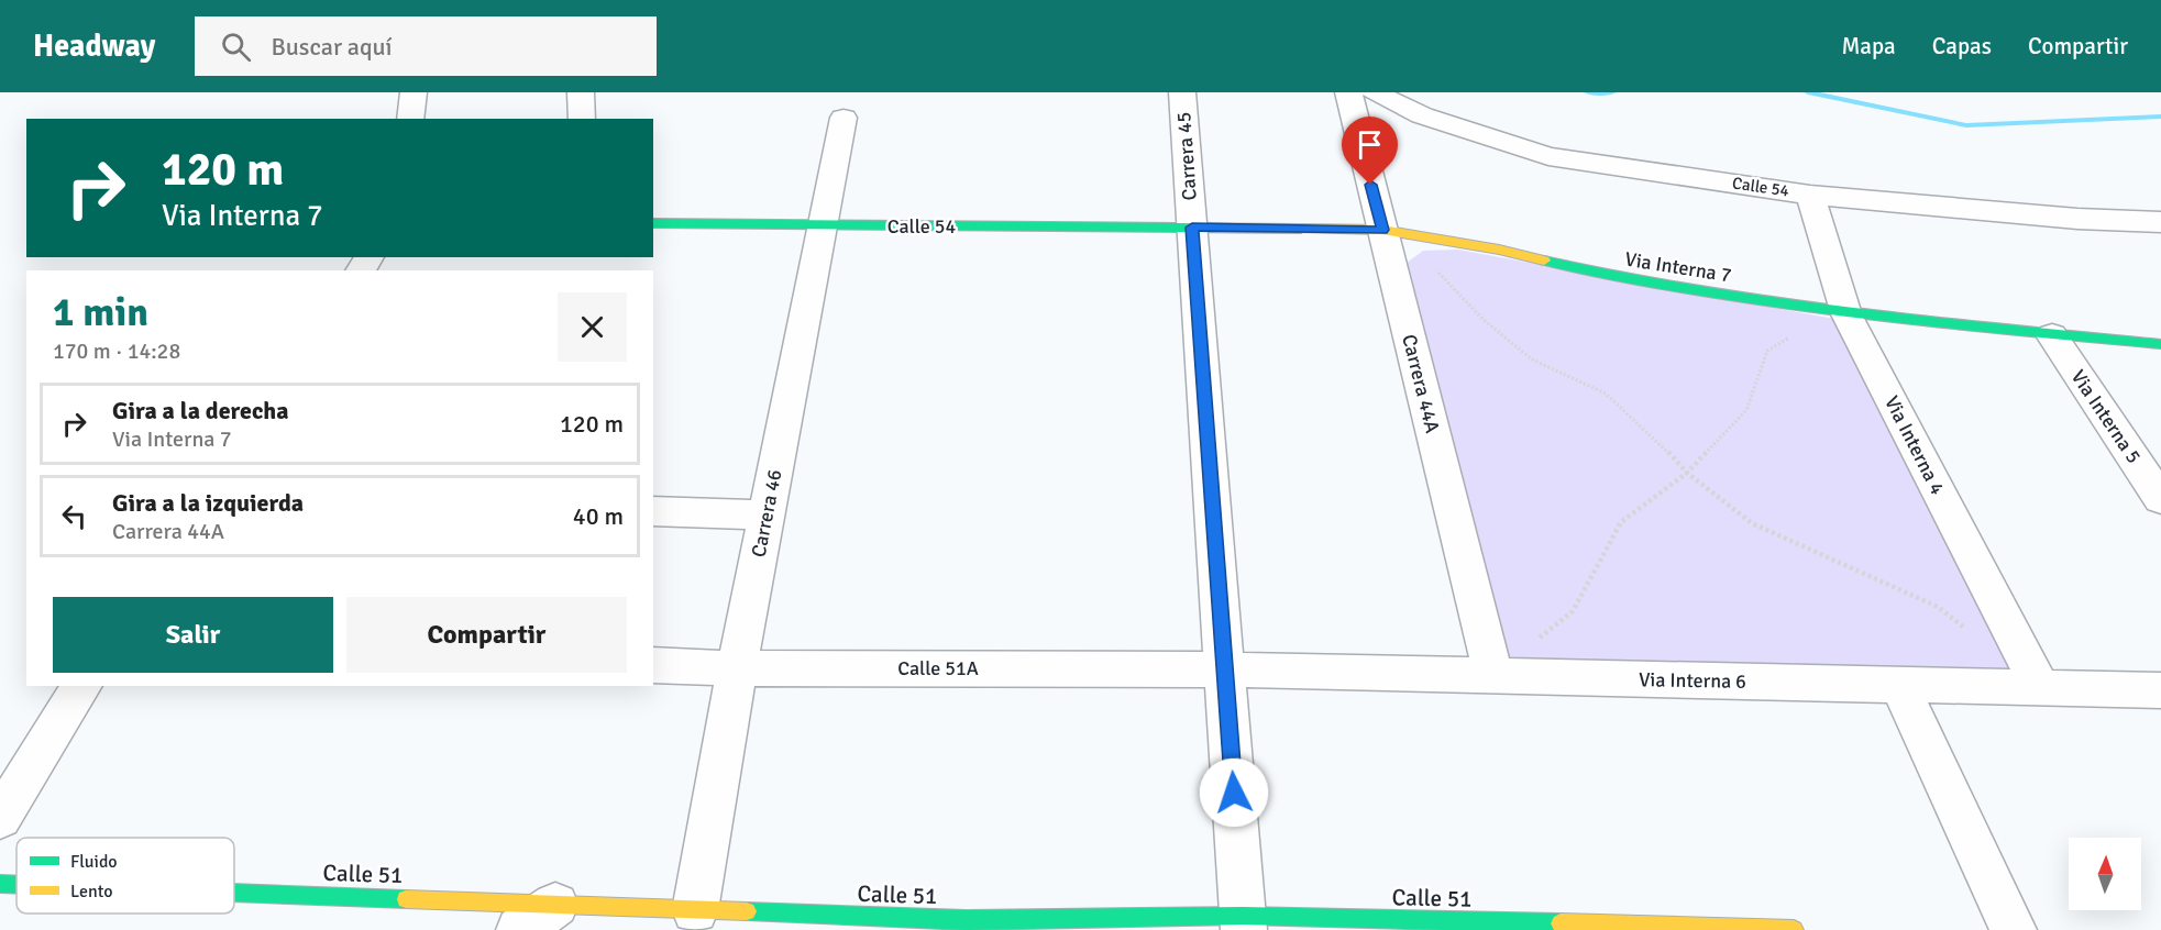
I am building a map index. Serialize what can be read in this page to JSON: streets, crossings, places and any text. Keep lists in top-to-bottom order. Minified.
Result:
{"streets":{"street":["Carrera 45","Calle 54","Via Interna 7","Carrera 44A","Via Interna 5","Via Interna 4","Carrera 46","Calle 51A","Via Interna 6","Calle 51"]},"crossings":[["Carrera 45","Calle 54"],["Carrera 45","Via Interna 7"],["Carrera 45","Calle 51A"],["Carrera 45","Via Interna 6"],["Carrera 45","Calle 51"],["Calle 54","Via Interna 7"],["Calle 54","Via Interna 4"],["Calle 54","Carrera 46"],["Via Interna 7","Carrera 44A"],["Via Interna 7","Via Interna 5"],["Via Interna 7","Via Interna 4"],["Carrera 44A","Via Interna 6"],["Via Interna 4","Via Interna 6"],["Carrera 46","Calle 51A"],["Carrera 46","Calle 51"],["Calle 51A","Via Interna 6"]],"legend":["Fluido","Lento"],"north":"top","page":{"header":"Headway","search":"Buscar aquí","nav":["Mapa","Capas","Compartir"],"turn":["120 m","Via Interna 7"],"heading":["1 min","170 m · 14:28"],"list":[{"name":"Gira a la derecha","note":"Via Interna 7","value":"120 m"},{"name":"Gira a la izquierda","note":"Carrera 44A","value":"40 m"}],"buttons":["Salir","Compartir"]}}
